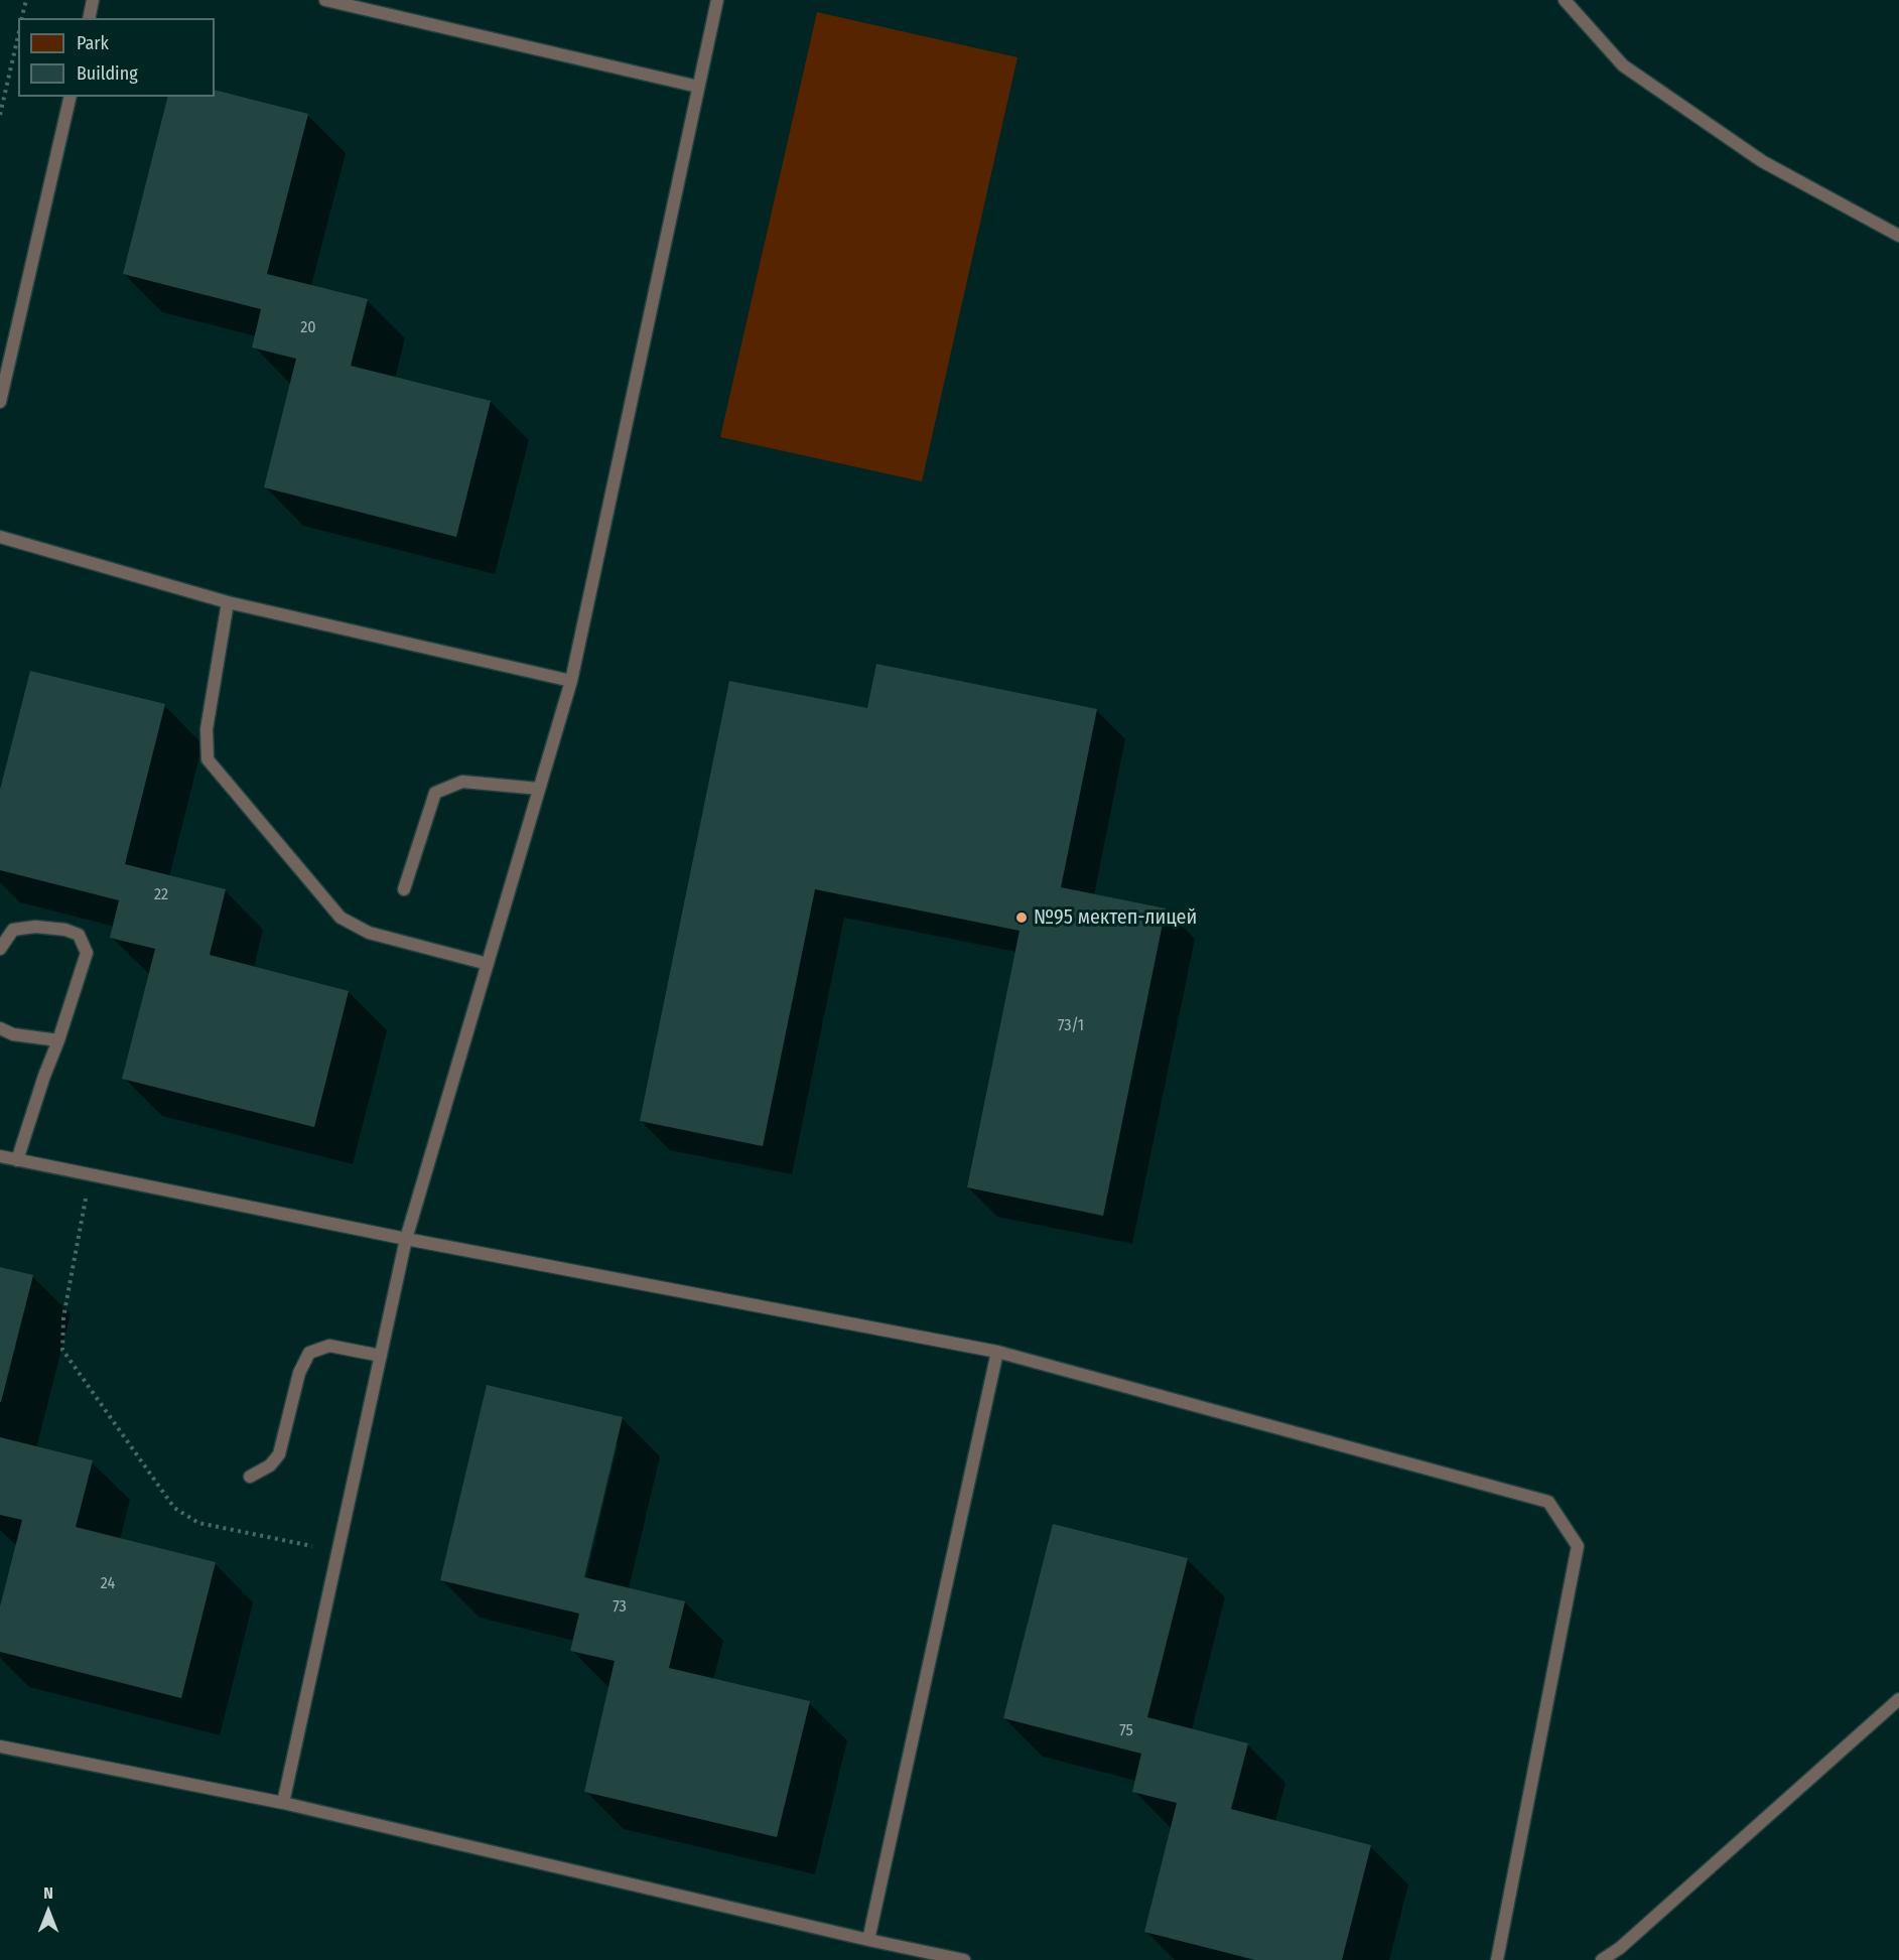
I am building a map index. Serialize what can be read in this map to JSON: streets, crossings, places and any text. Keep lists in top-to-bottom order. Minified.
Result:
{"places":["№95 мектеп-лицей"],"house_numbers":["20","22","73/1","24","73","75"],"legend":["Park","Building"],"north":"top"}
